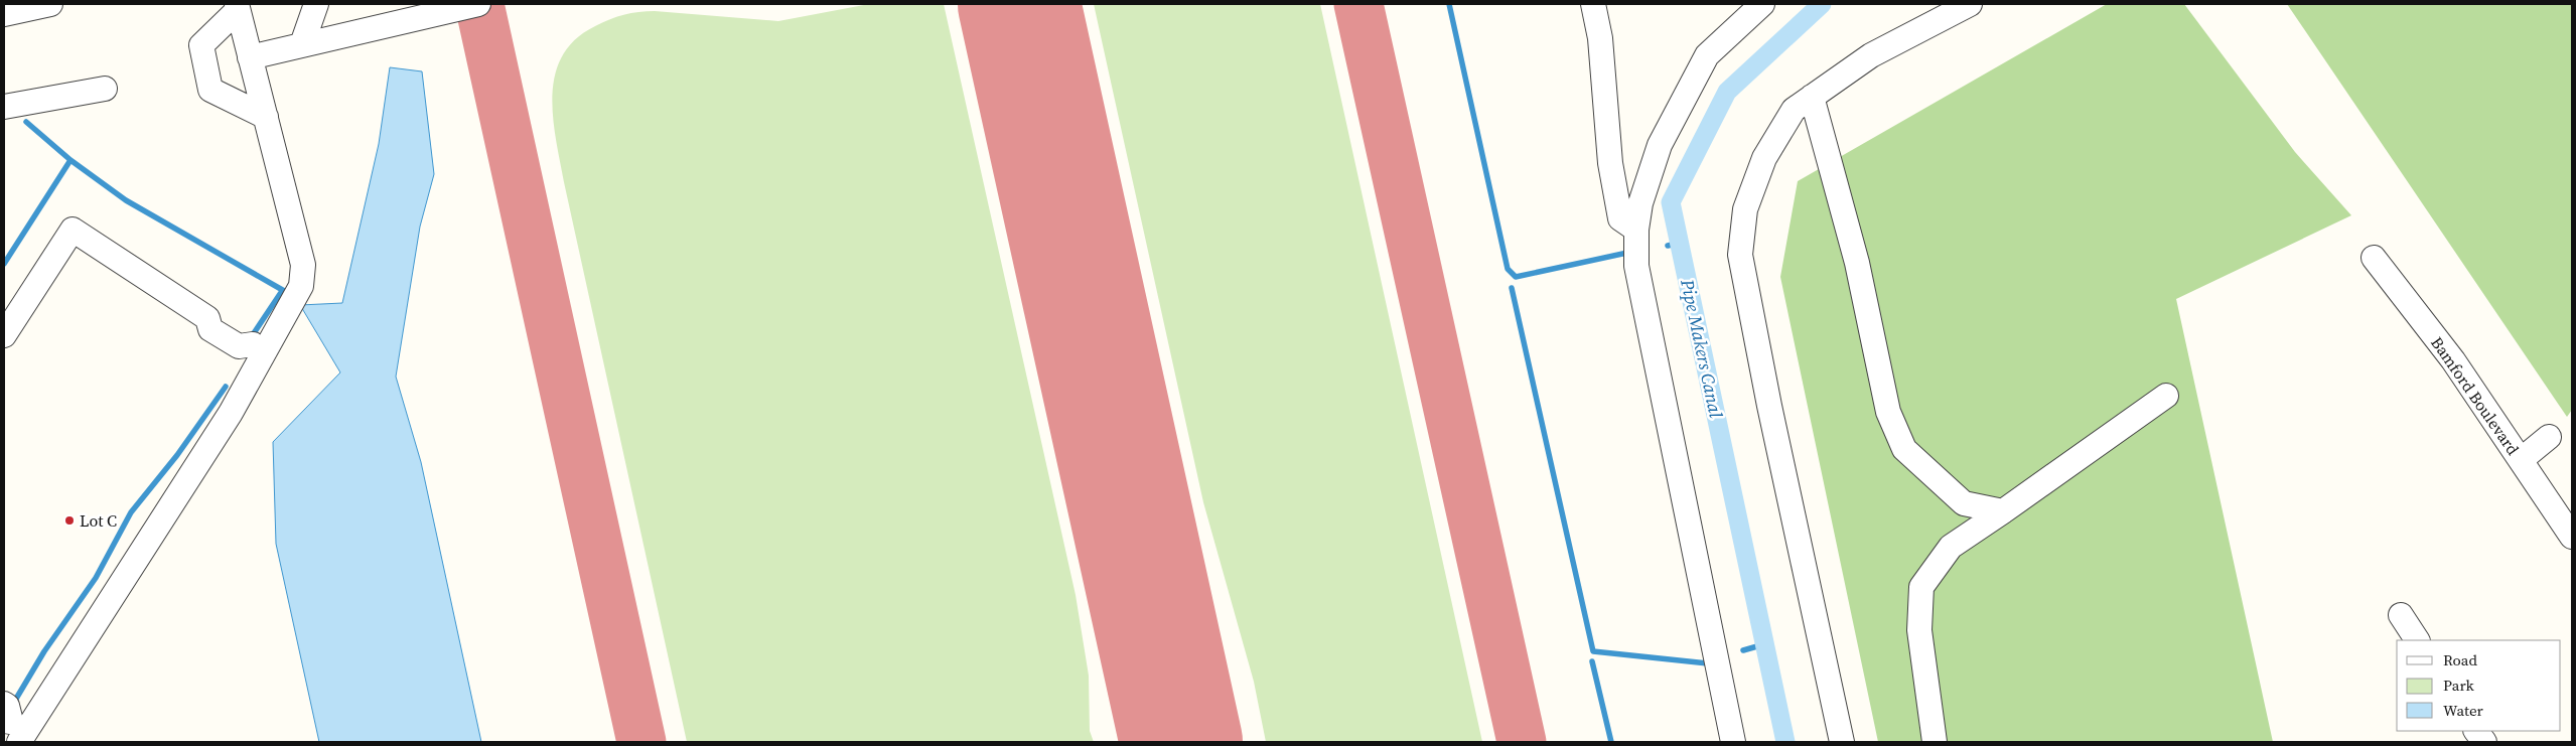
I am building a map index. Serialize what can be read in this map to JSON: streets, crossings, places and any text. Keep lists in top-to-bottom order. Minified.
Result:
{"streets":{"street":["Bamford Boulevard"]},"water":["Pipe Makers Canal"],"places":["Lot C"],"legend":["Road","Park","Water"]}
